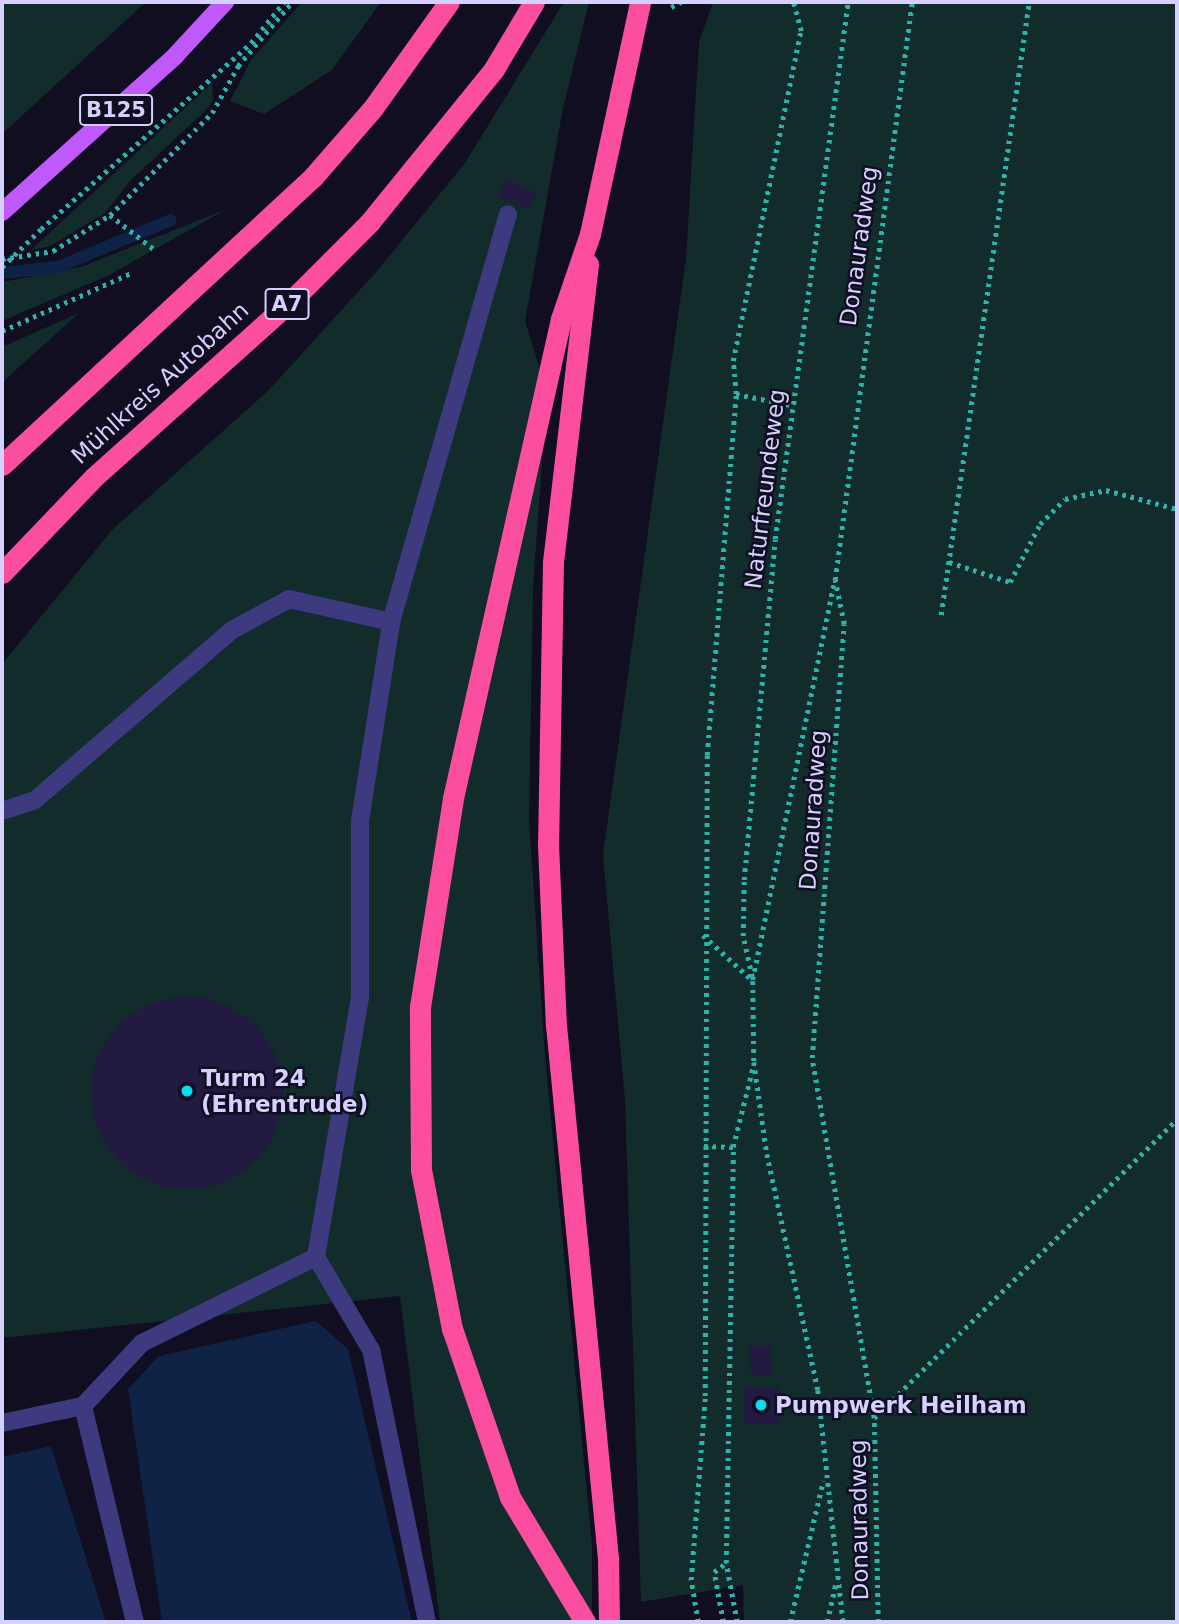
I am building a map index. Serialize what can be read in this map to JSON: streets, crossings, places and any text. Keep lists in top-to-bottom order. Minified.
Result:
{"streets":{"highway":["A7","Mühlkreis Autobahn"],"main road":["B125"],"path":["Donauradweg","Naturfreundeweg"]},"places":["Turm 24 (Ehrentrude)","Pumpwerk Heilham"]}
